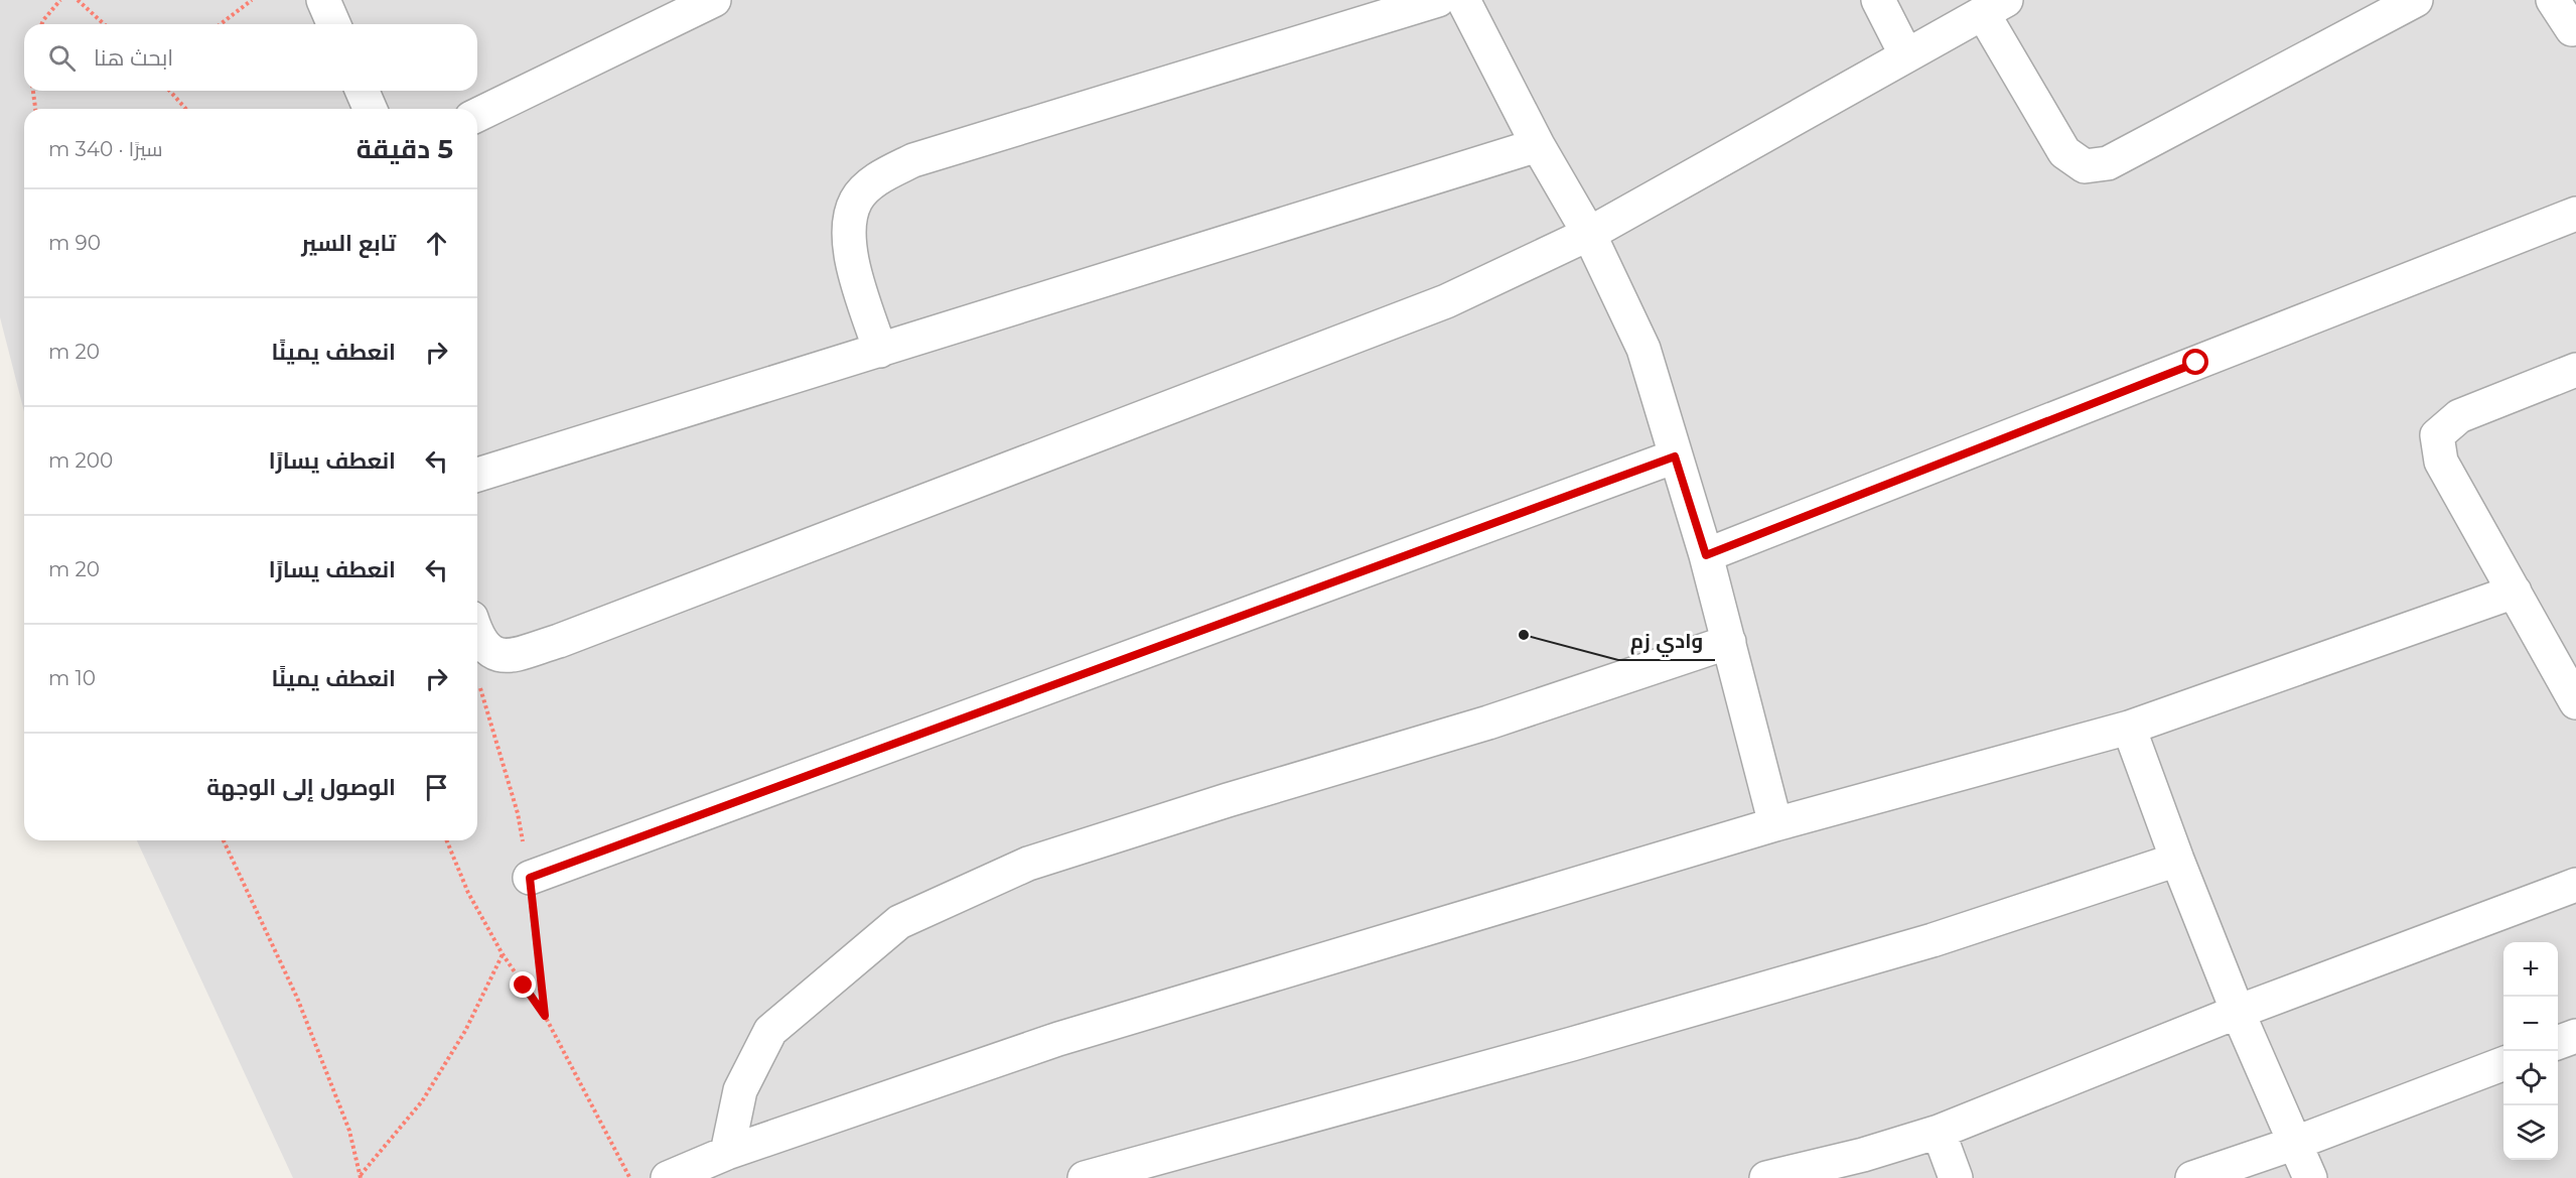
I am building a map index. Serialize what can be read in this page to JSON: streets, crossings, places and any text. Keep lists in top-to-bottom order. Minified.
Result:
{"places":["وادي زم"],"page":{"search":"ابحث هنا","heading":["5 دقيقة","سيرًا · 340 m"],"list":[["تابع السير","90 m"],["انعطف يمينًا","20 m"],["انعطف يسارًا","200 m"],["انعطف يسارًا","20 m"],["انعطف يمينًا","10 m"],"الوصول إلى الوجهة"],"map_buttons":["+","−"]}}
